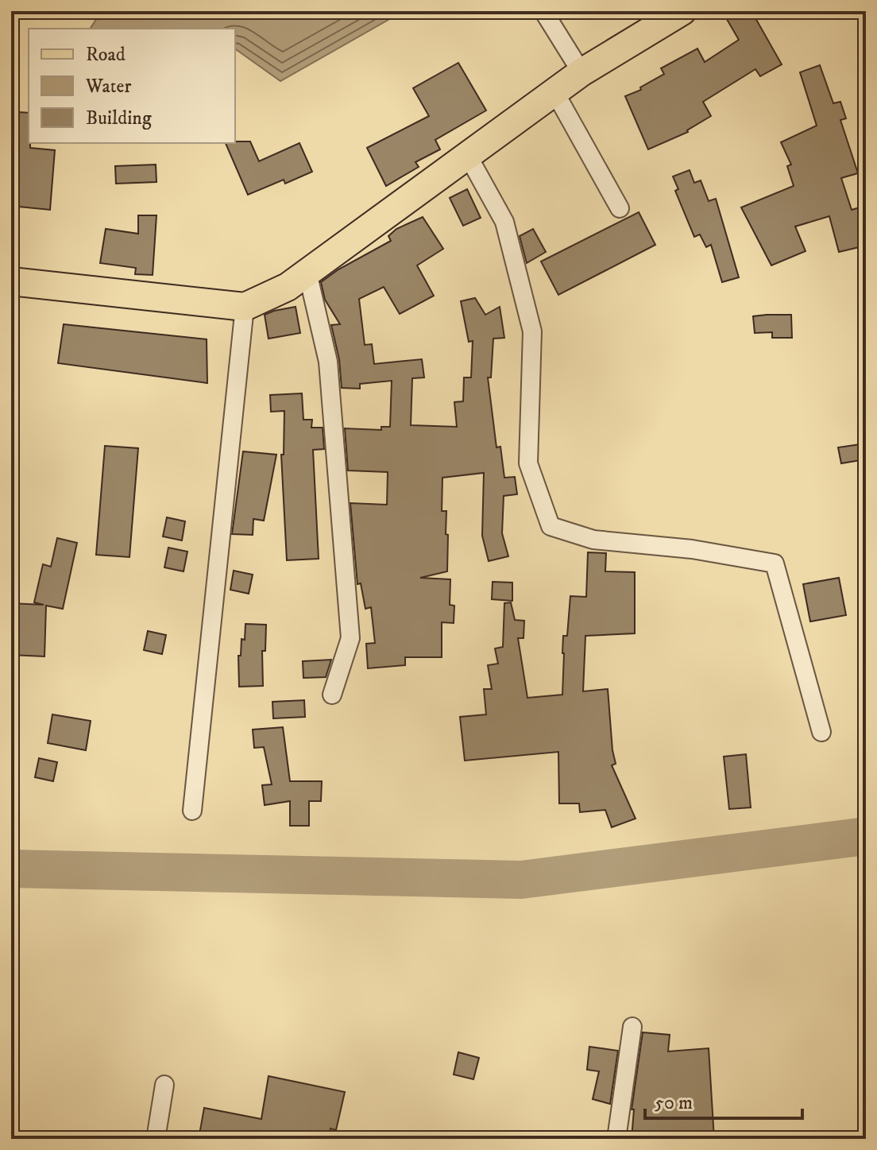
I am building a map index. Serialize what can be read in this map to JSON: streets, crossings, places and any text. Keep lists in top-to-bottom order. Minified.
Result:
{"legend":["Road","Water","Building"],"scale_bar":"50 m"}
